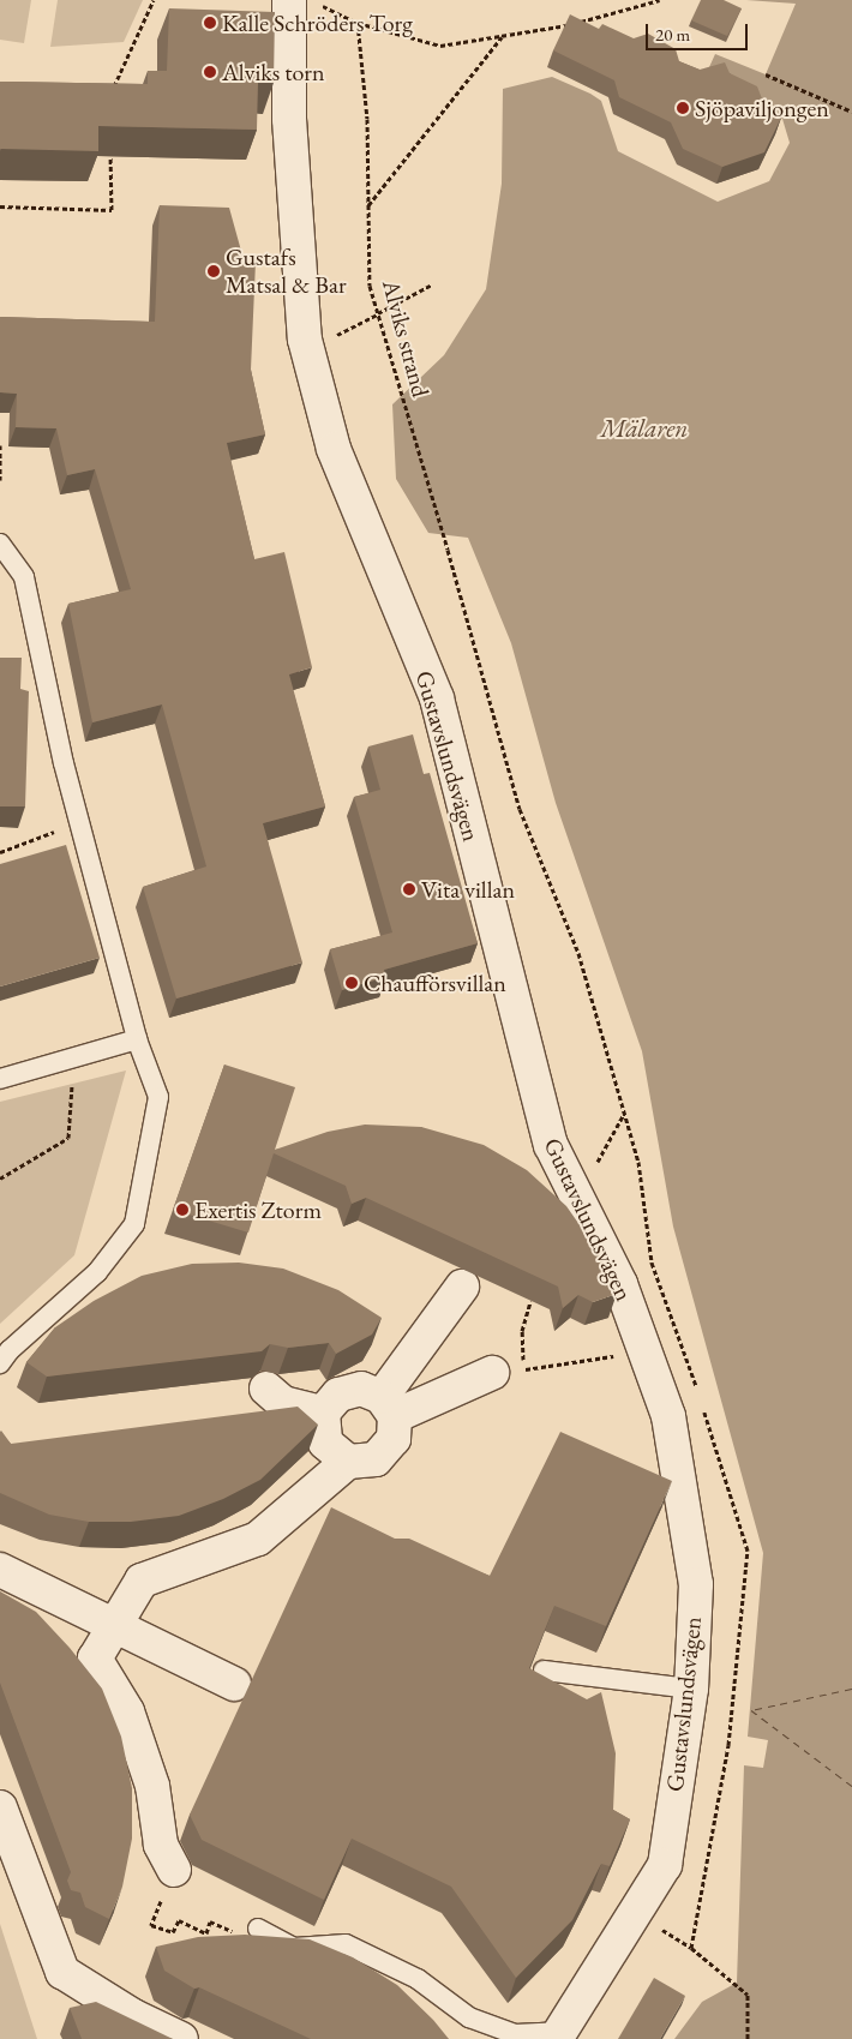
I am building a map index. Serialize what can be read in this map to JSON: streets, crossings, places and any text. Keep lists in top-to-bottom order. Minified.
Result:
{"streets":{"street":["Gustavslundsvägen"],"path":["Alviks strand"]},"water":["Mälaren"],"places":["Kalle Schröders Torg","Alviks torn","Sjöpaviljongen","Gustafs Matsal & Bar","Vita villan","Chaufförsvillan","Exertis Ztorm"],"scale_bar":"20 m"}
